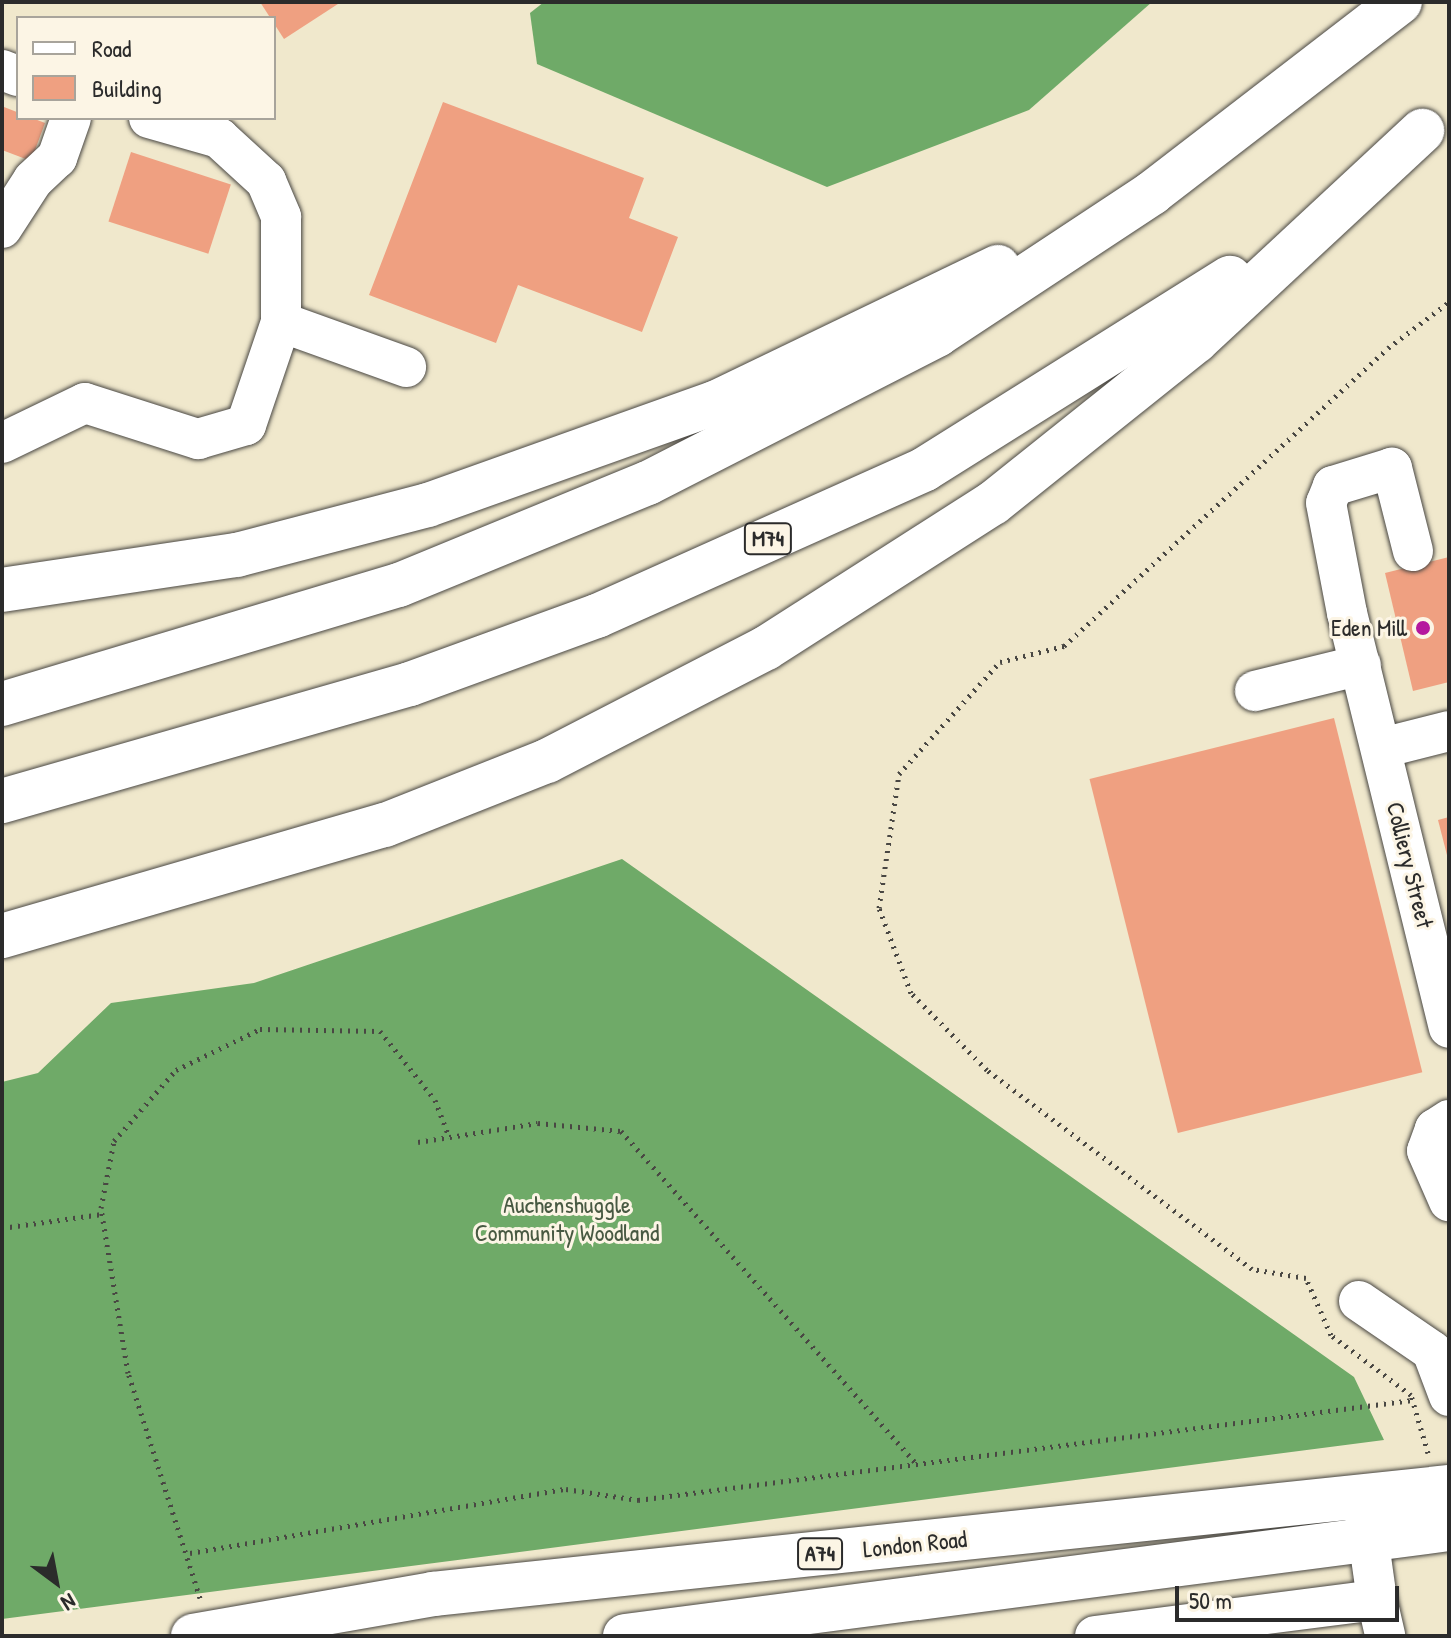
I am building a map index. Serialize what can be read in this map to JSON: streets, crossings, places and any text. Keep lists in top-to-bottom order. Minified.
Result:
{"streets":{"main road":["M74","London Road","A74"],"street":["Colliery Street"]},"parks":["Auchenshuggle Community Woodland"],"places":["Eden Mill"],"legend":["Road","Building"],"scale_bar":"50 m","north":"bottom right"}
